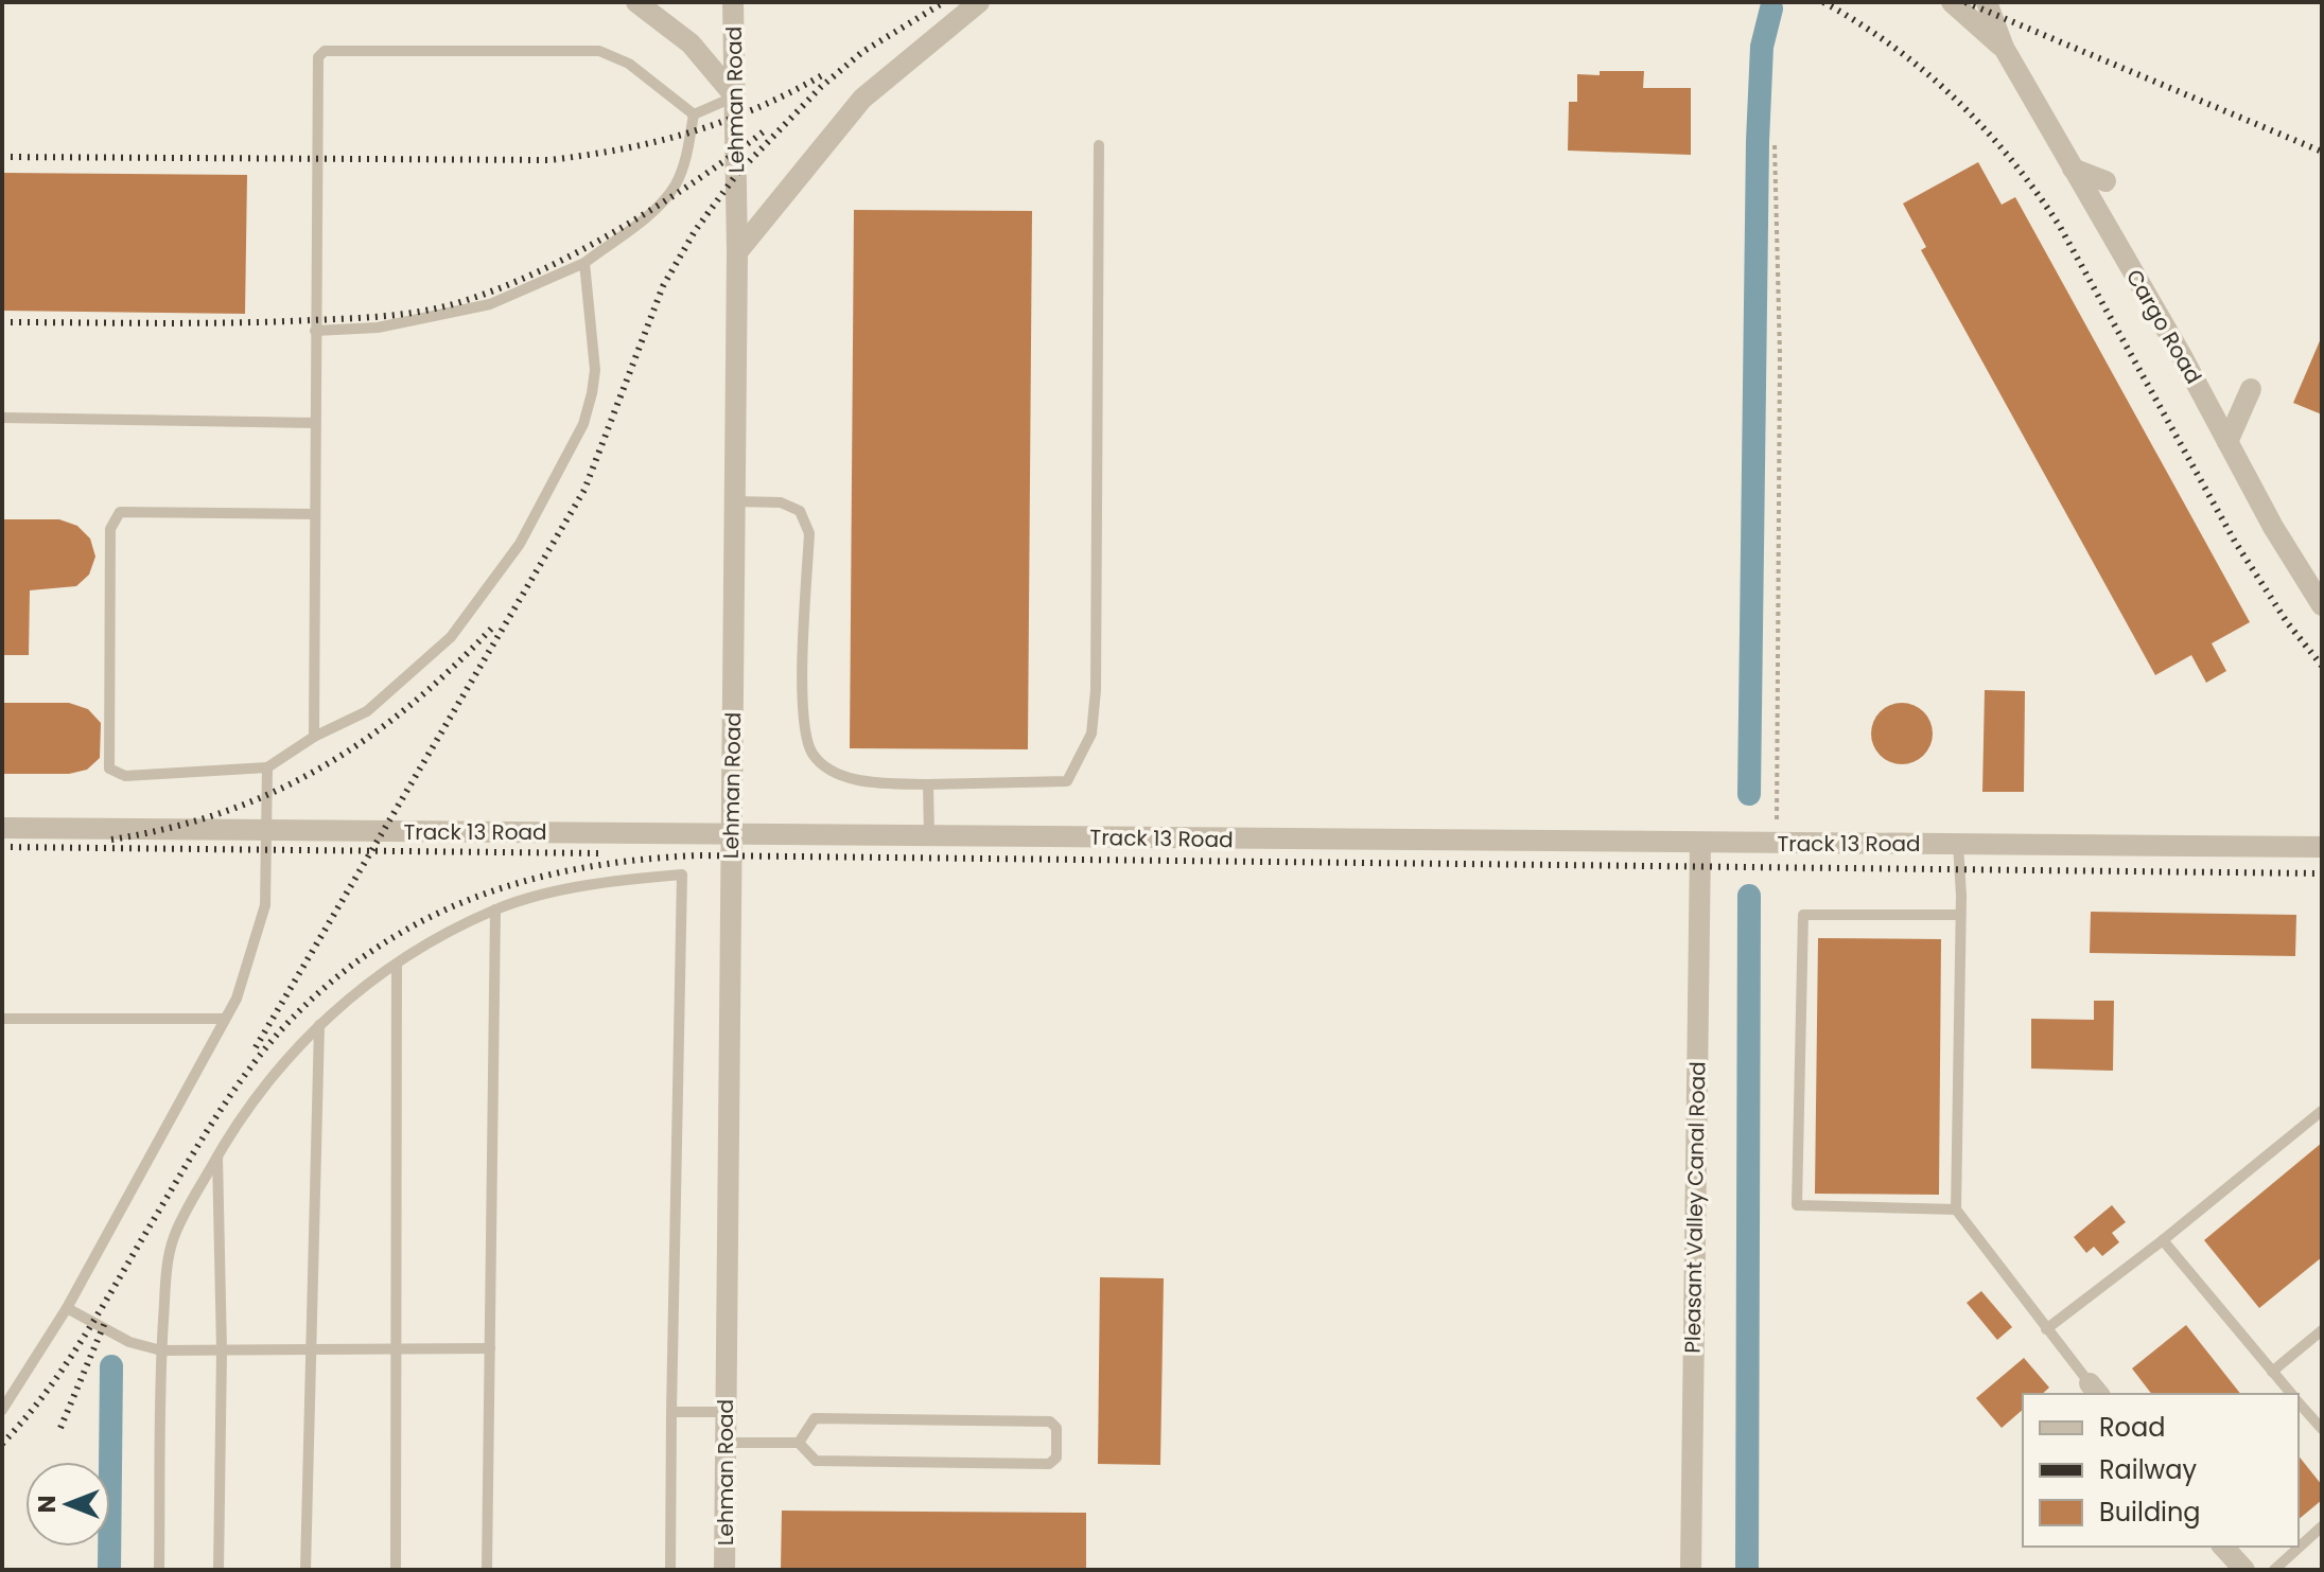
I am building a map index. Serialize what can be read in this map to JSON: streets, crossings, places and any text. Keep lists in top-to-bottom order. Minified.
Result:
{"streets":{"street":["Lehman Road","Cargo Road","Track 13 Road","Pleasant Valley Canal Road"]},"crossings":[["Lehman Road","Track 13 Road"],["Track 13 Road","Pleasant Valley Canal Road"]],"legend":["Road","Railway","Building"],"north":"left"}
